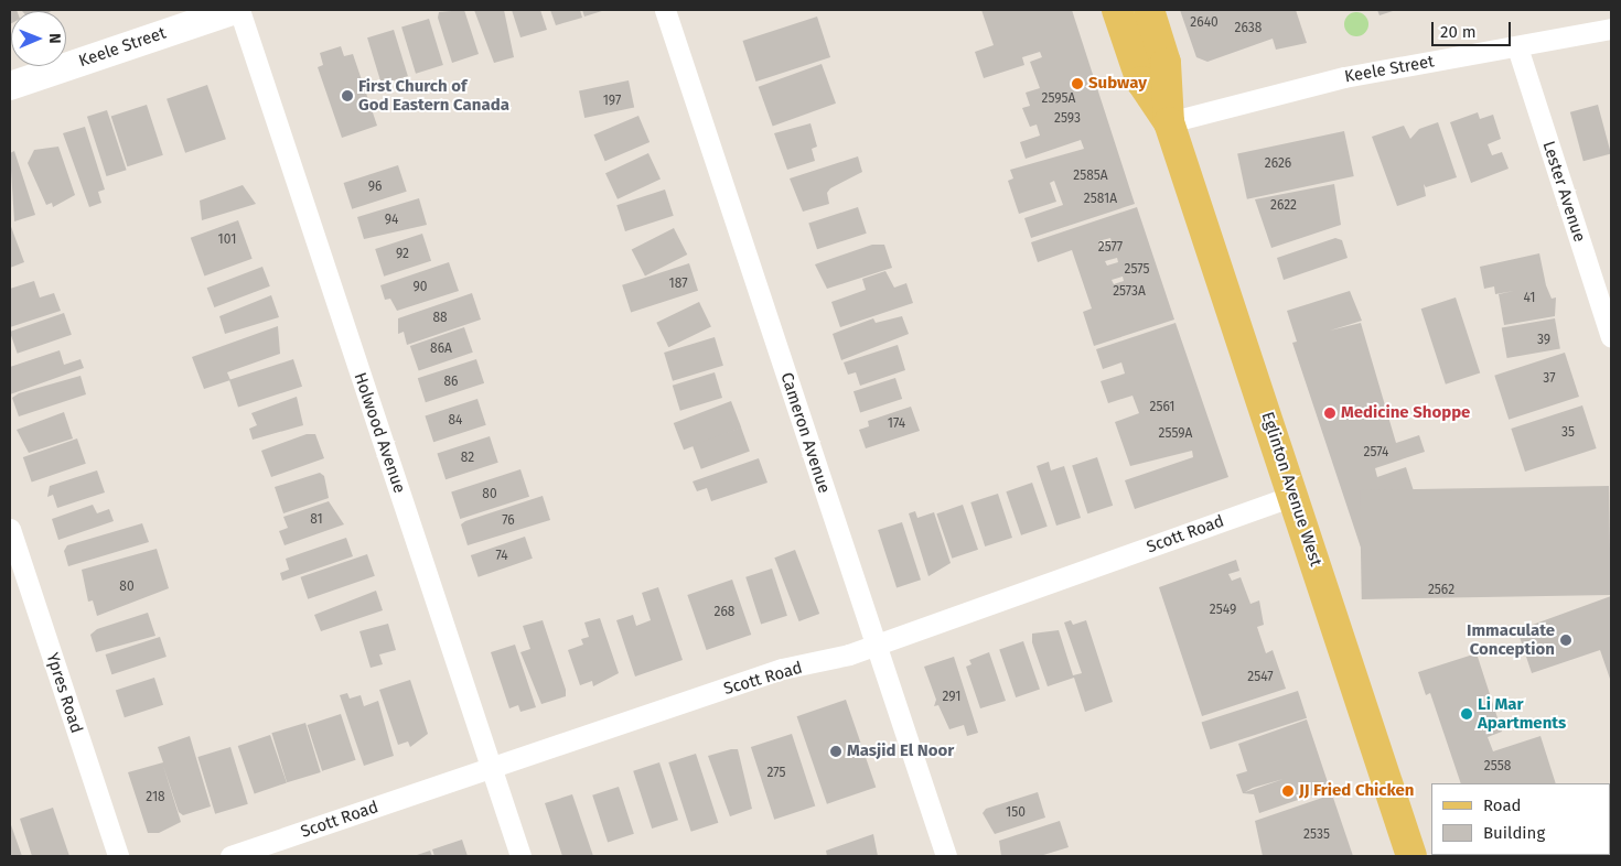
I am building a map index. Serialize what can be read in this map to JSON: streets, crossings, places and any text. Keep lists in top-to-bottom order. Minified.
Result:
{"streets":{"main road":["Keele Street","Eglinton Avenue West"],"street":["Lester Avenue","Holwood Avenue","Cameron Avenue","Scott Road","Ypres Road"]},"crossings":[["Keele Street","Lester Avenue"],["Keele Street","Holwood Avenue"],["Keele Street","Eglinton Avenue West"],["Holwood Avenue","Scott Road"],["Cameron Avenue","Scott Road"],["Eglinton Avenue West","Scott Road"]],"places":["Subway","First Church of God Eastern Canada","Medicine Shoppe","Immaculate Conception","Li Mar Apartments","Masjid El Noor","JJ Fried Chicken"],"house_numbers":["2640","2638","2595A","197","2593","2626","2585A","96","2581A","2622","94","101","2577","92","2575","187","90","2573A","41","88","39","86A","37","86","2561","84","174","35","2559A","2574","82","80","81","76","74","80","2562","2549","268","2547","291","2558","275","218","150","2535"],"legend":["Road","Building"],"scale_bar":"20 m","north":"right"}
